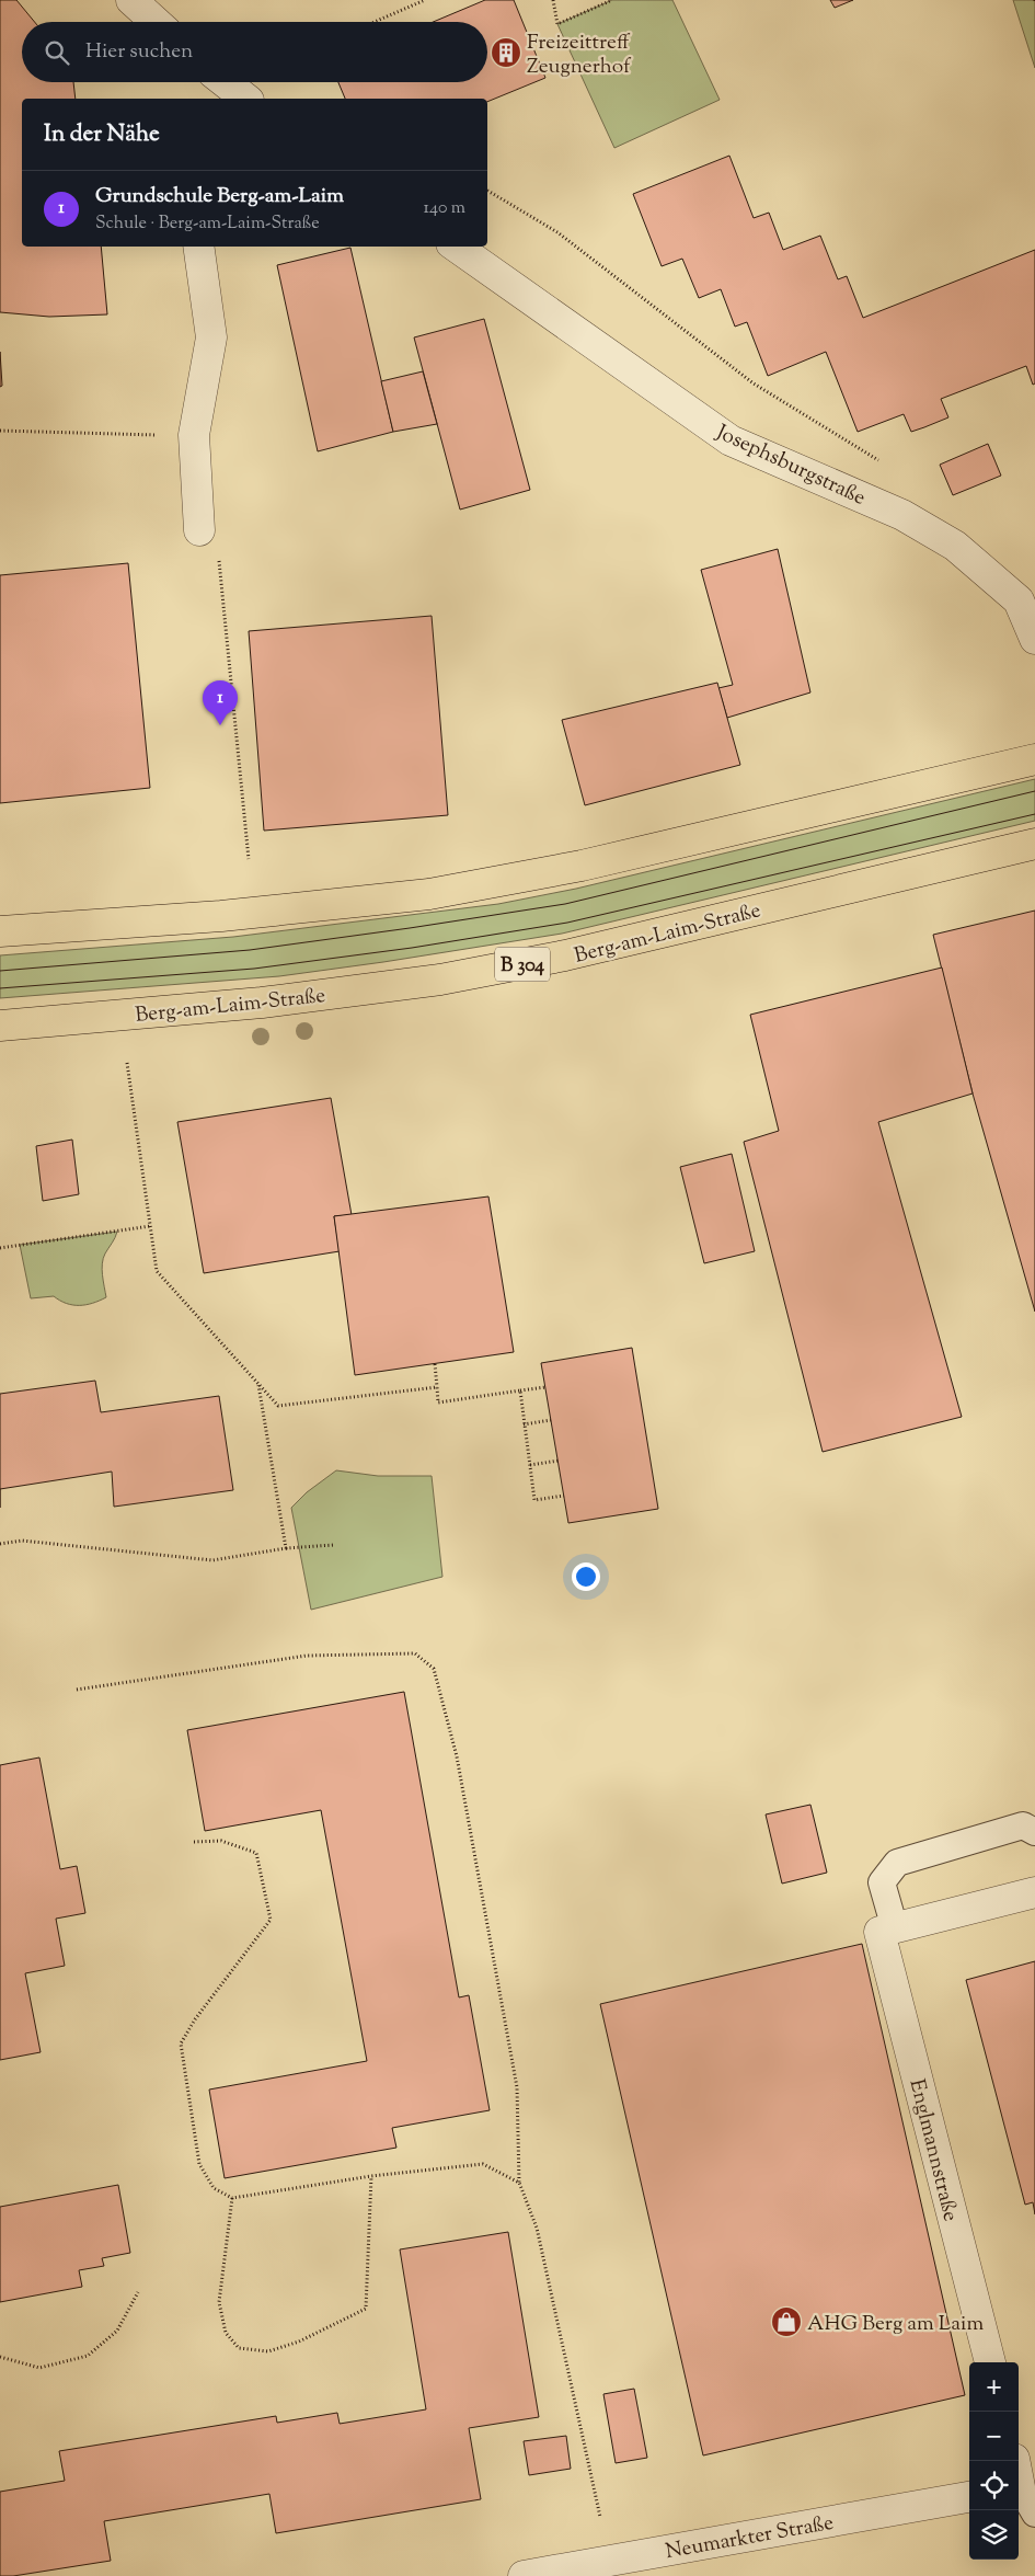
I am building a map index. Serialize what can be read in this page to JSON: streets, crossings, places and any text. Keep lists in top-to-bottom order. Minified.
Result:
{"streets":{"main road":["Berg-am-Laim-Straße","B 304"],"street":["Josephsburgstraße","Englmannstraße","Neumarkter Straße"]},"places":{"building":["Freizeittreff Zeugnerhof"],"shop":["AHG Berg am Laim"]},"page":{"search":"Hier suchen","heading":"In der Nähe","list":[{"mark":"1","name":"Grundschule Berg-am-Laim","note":"Schule · Berg-am-Laim-Straße","value":"140 m"}],"pins":"1","map_buttons":["+","−"]}}
